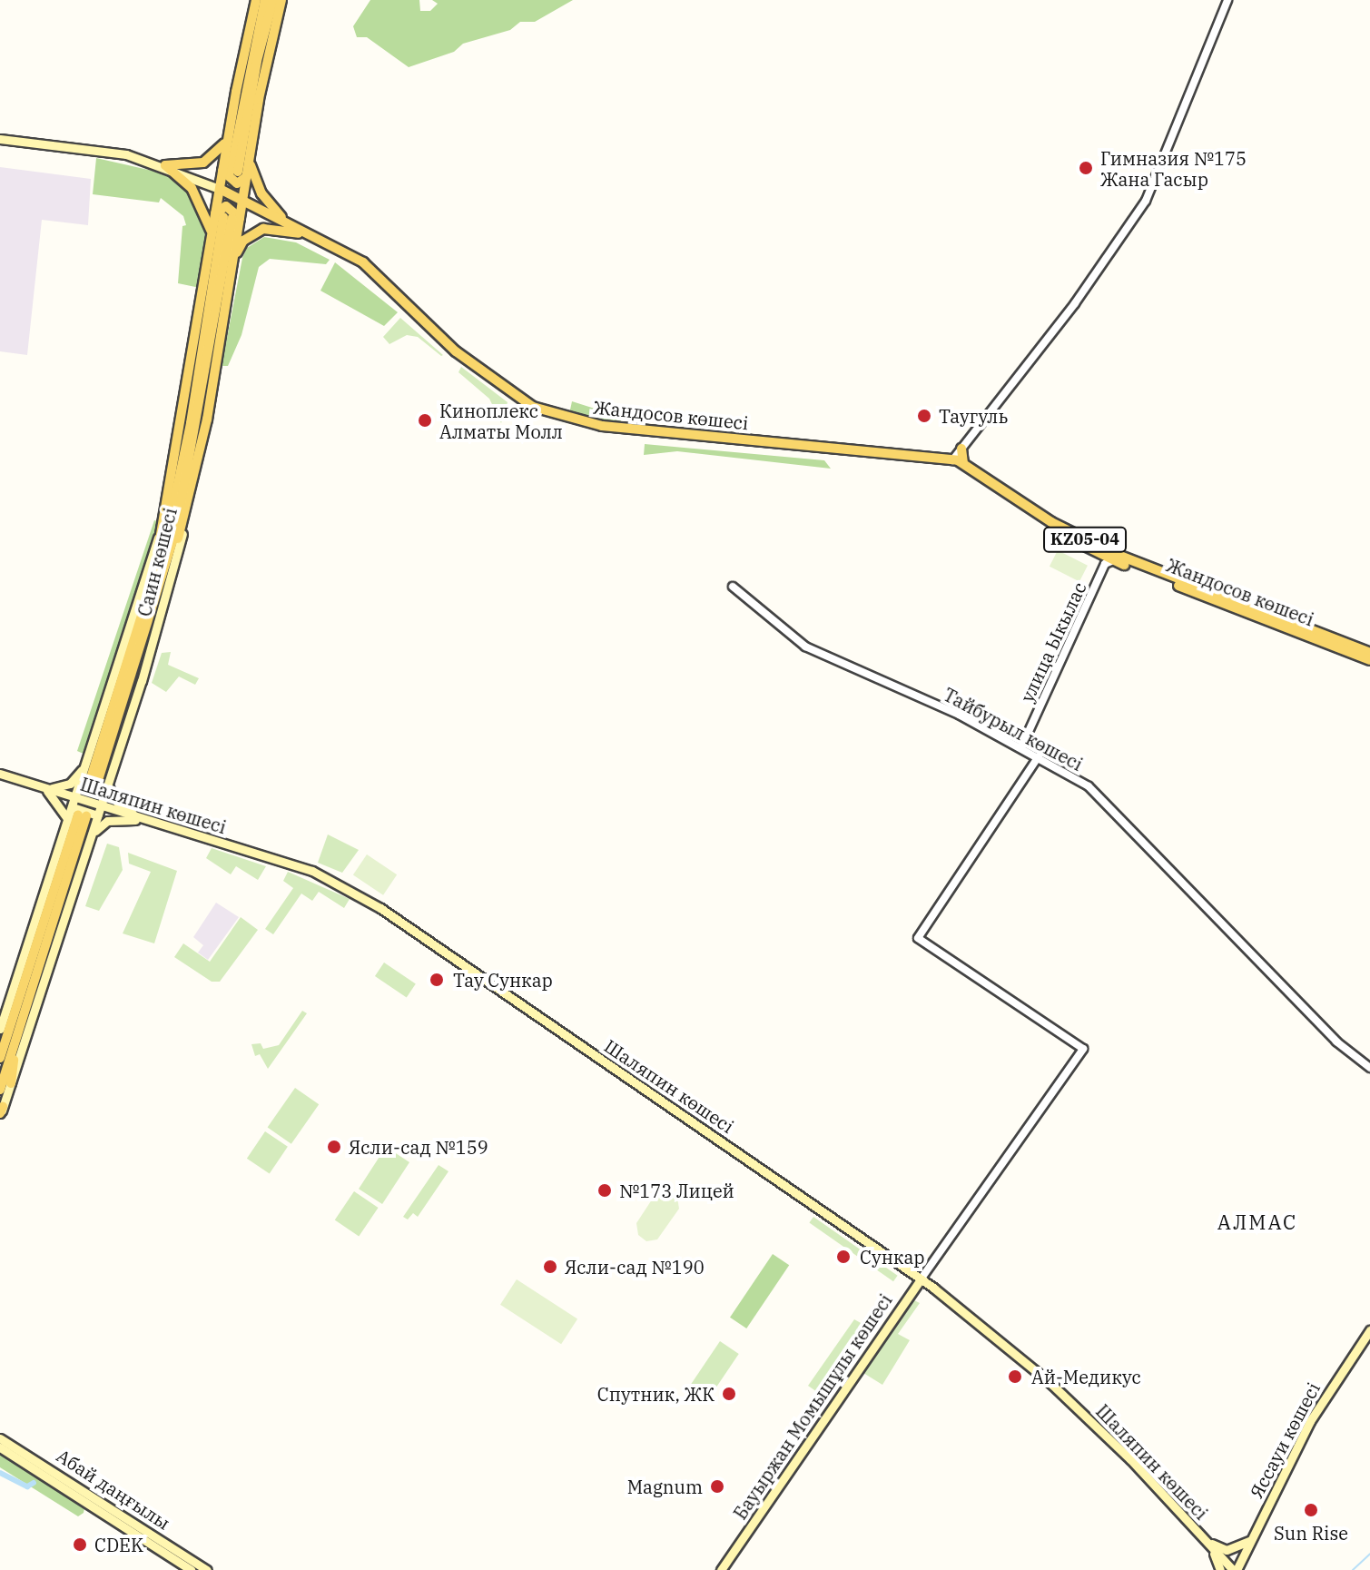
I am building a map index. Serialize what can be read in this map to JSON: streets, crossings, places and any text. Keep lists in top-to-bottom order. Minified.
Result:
{"streets":{"main road":["Жандосов көшесі","KZ05-04","Саин көшесі","Шаляпин көшесі","Бауыржан Момышұлы көшесі","Яссауи көшесі","Абай даңғылы"],"street":["улица Ыкылас","Тайбурыл көшесі"]},"crossings":[["Жандосов көшесі","Саин көшесі"],["Жандосов көшесі","улица Ыкылас"],["Саин көшесі","Шаляпин көшесі"],["улица Ыкылас","Тайбурыл көшесі"],["Тайбурыл көшесі","Бауыржан Момышұлы көшесі"],["Шаляпин көшесі","Бауыржан Момышұлы көшесі"],["Шаляпин көшесі","Яссауи көшесі"]],"districts":["АЛМАС"],"places":["Гимназия №175 Жана Гасыр","Таугуль","Киноплекс Алматы Молл","Тау Сункар","Ясли-сад №159","№173 Лицей","Сункар","Ясли-сад №190","Ай-Медикус","Спутник, ЖК","Magnum","Sun Rise","CDEK"]}
